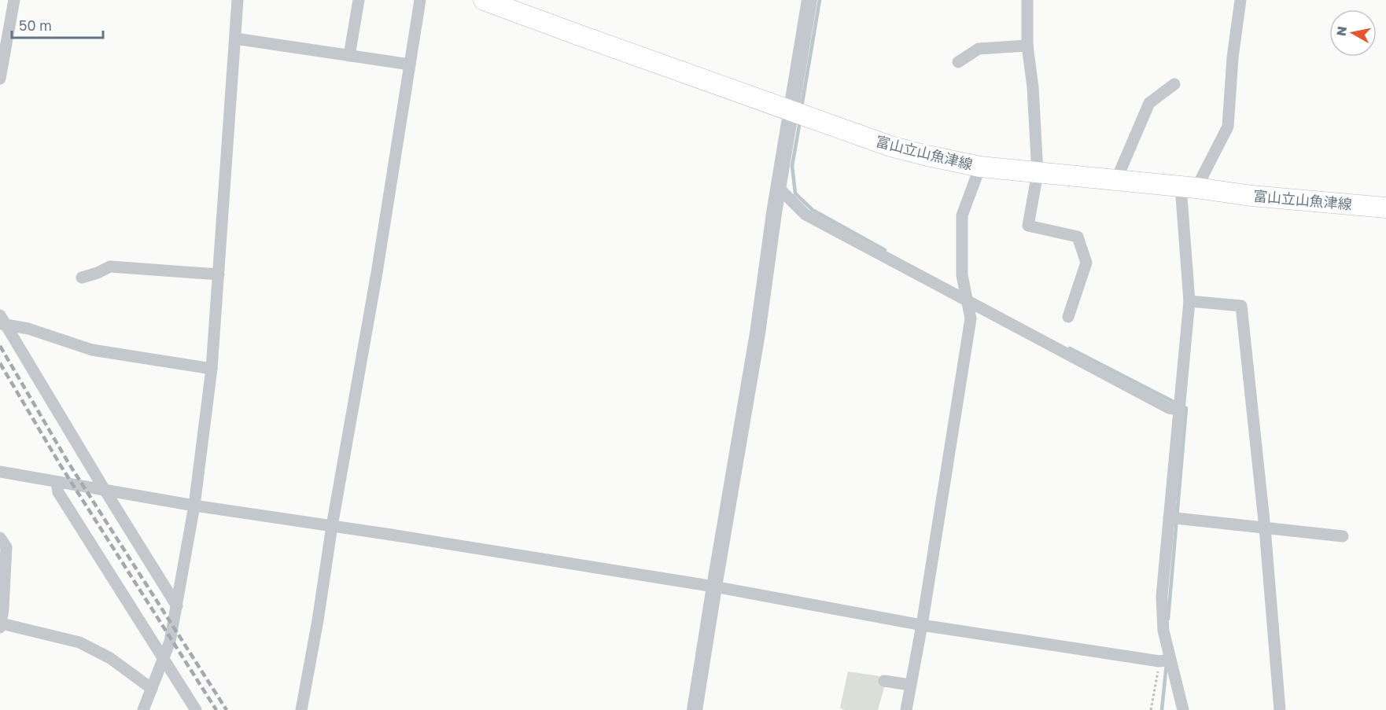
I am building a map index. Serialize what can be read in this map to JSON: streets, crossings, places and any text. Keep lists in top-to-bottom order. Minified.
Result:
{"streets":{"main road":["富山立山魚津線"]},"scale_bar":"50 m","north":"left"}
